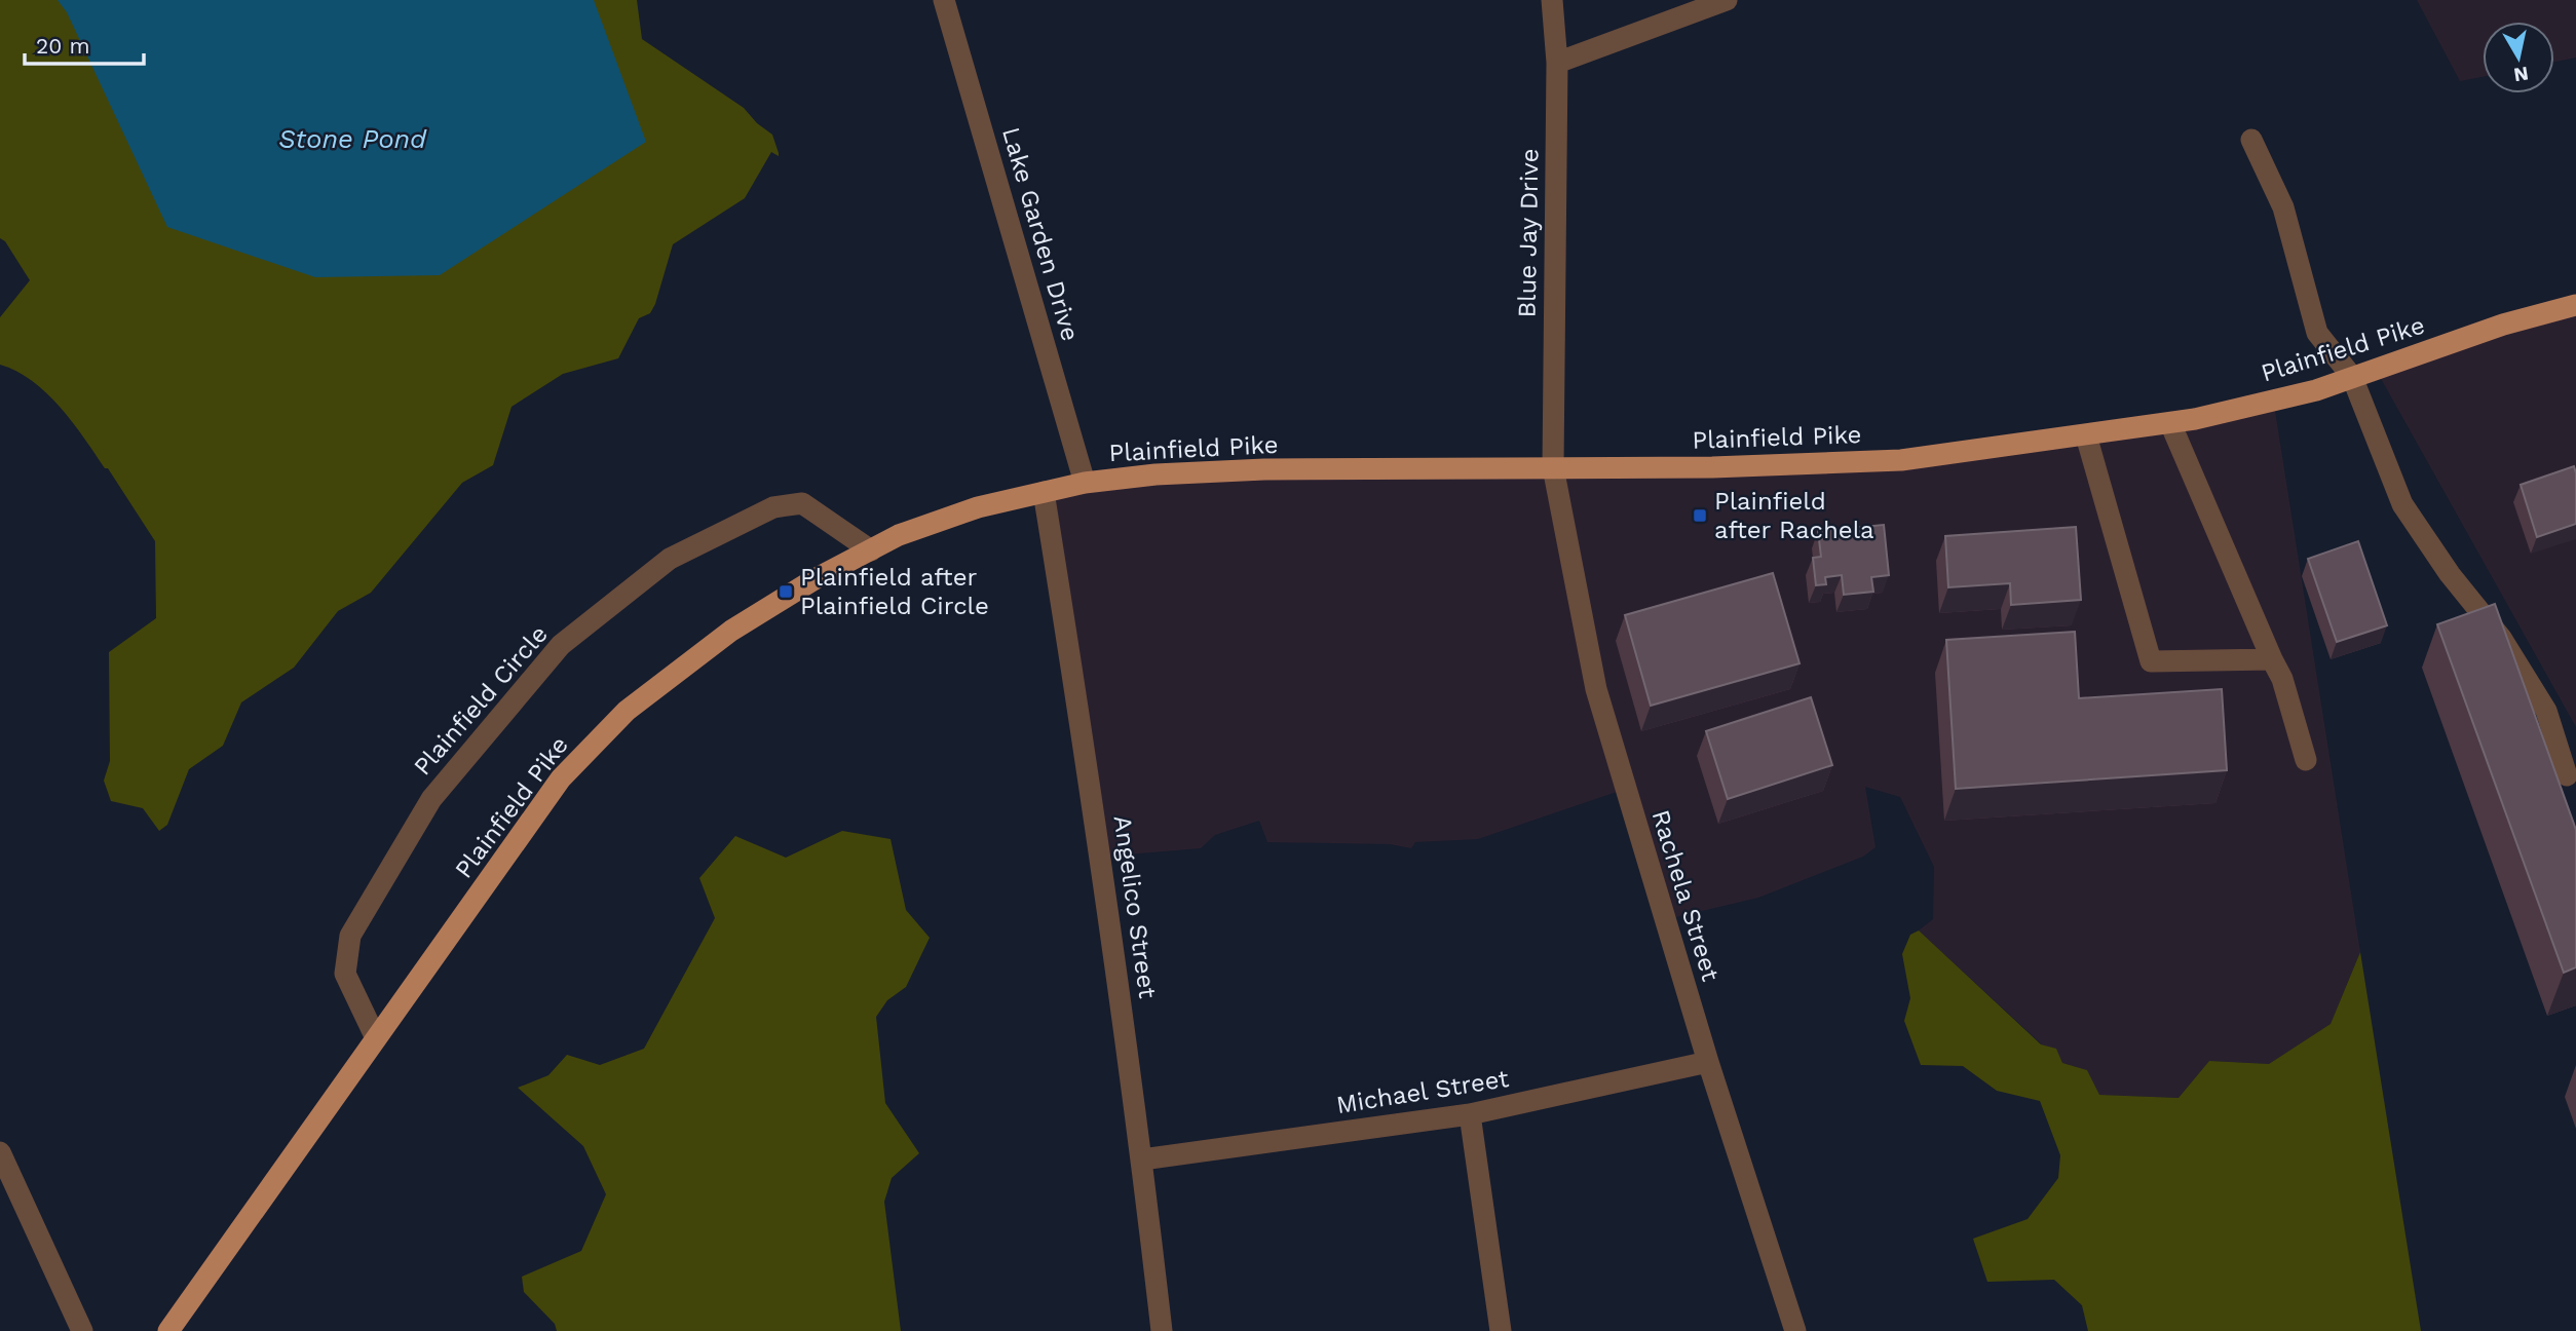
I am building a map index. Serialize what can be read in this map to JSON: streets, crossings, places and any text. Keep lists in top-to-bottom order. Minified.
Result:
{"streets":{"main road":["Plainfield Pike"],"street":["Blue Jay Drive","Lake Garden Drive","Plainfield Circle","Rachela Street","Angelico Street","Michael Street"]},"crossings":[["Blue Jay Drive","Plainfield Pike"],["Blue Jay Drive","Rachela Street"],["Lake Garden Drive","Plainfield Pike"],["Plainfield Pike","Plainfield Circle"],["Plainfield Pike","Rachela Street"],["Plainfield Pike","Angelico Street"],["Rachela Street","Michael Street"],["Angelico Street","Michael Street"]],"water":["Stone Pond"],"places":{"transit":["Plainfield after Rachela","Plainfield after Plainfield Circle"]},"scale_bar":"20 m","north":"bottom"}
